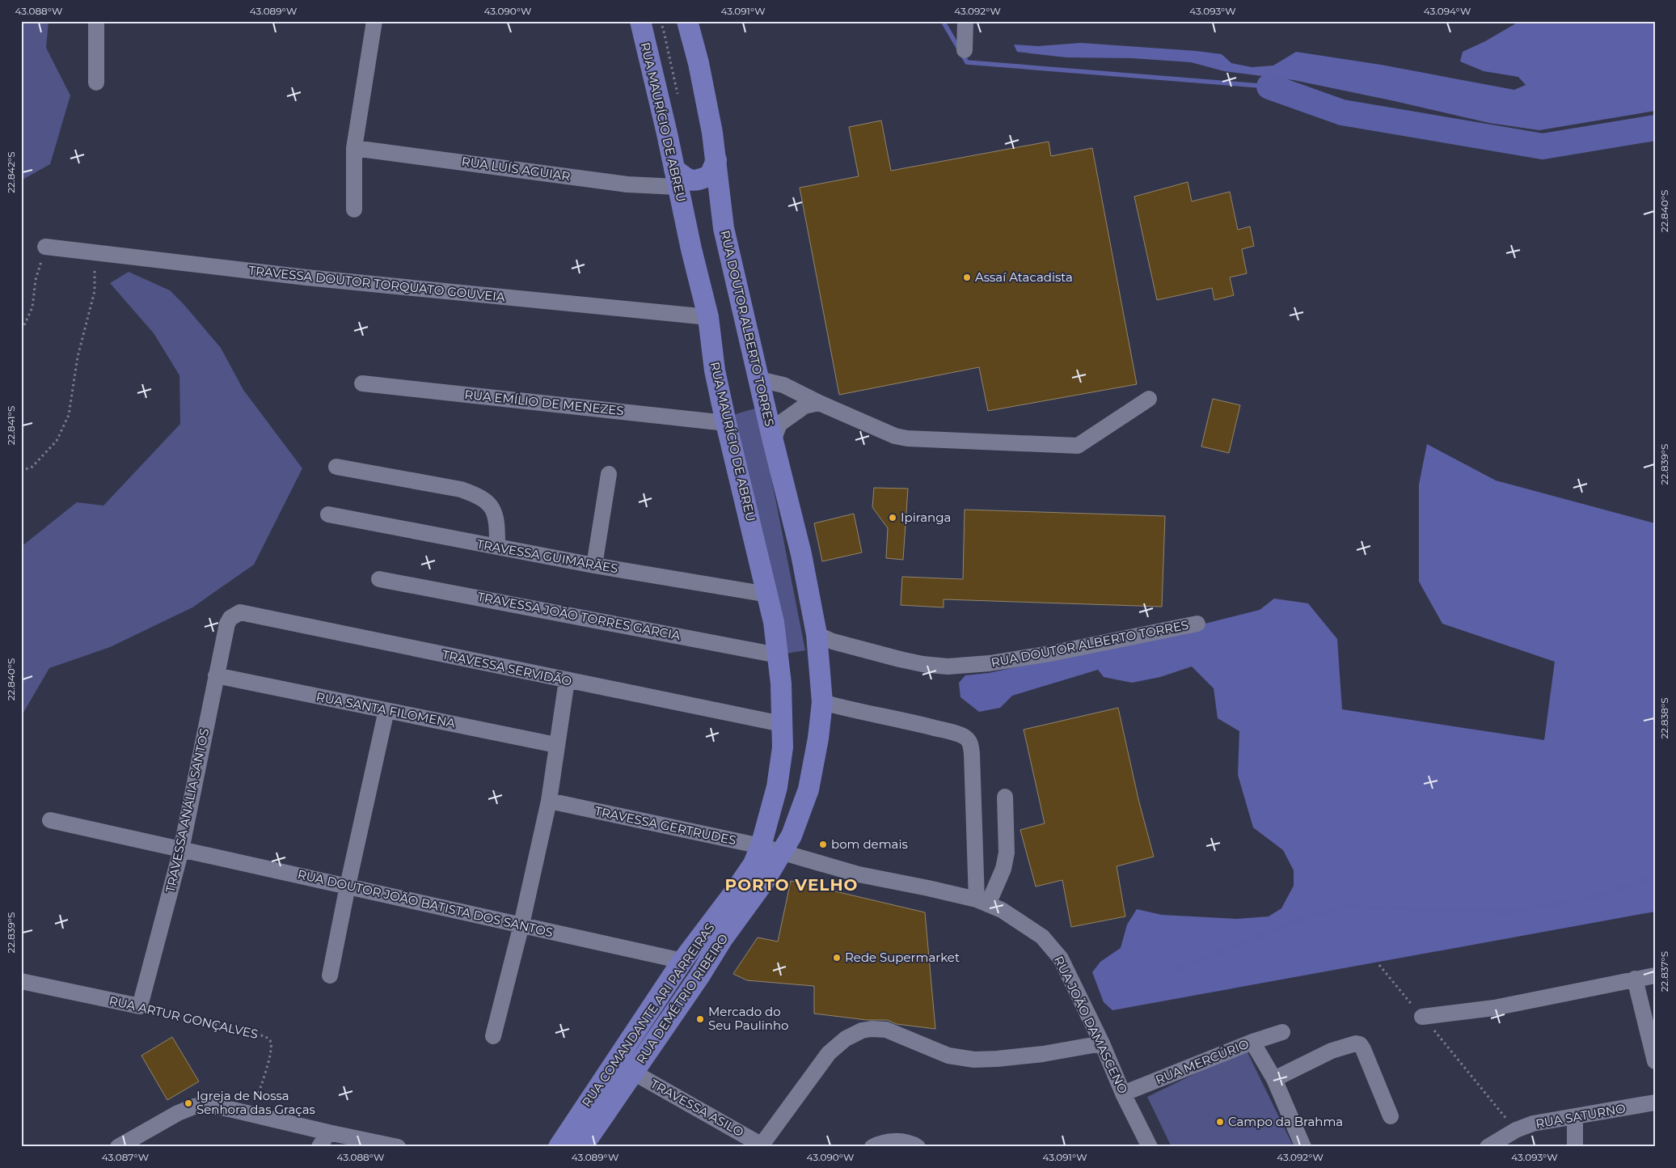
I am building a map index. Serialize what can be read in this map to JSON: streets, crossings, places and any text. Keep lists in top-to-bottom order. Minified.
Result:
{"streets":{"main road":["RUA MAURÍCIO DE ABREU","RUA DOUTOR ALBERTO TORRES","RUA DEMÉTRIO RIBEIRO","RUA COMANDANTE ARI PARREIRAS"],"street":["RUA LUÍS AGUIAR","TRAVESSA DOUTOR TORQUATO GOUVEIA","RUA EMÍLIO DE MENEZES","TRAVESSA GUIMARÃES","TRAVESSA JOÃO TORRES GARCIA","TRAVESSA SERVIDÃO","RUA SANTA FILOMENA","TRAVESSA ANÁLIA SANTOS","TRAVESSA GERTRUDES","RUA DOUTOR JOÃO BATISTA DOS SANTOS","RUA ARTUR GONÇALVES","RUA JOÃO DAMASCENO","RUA MERCÚRIO","TRAVESSA ASILO","RUA SATURNO"]},"crossings":[["RUA MAURÍCIO DE ABREU","RUA LUÍS AGUIAR"],["RUA MAURÍCIO DE ABREU","TRAVESSA DOUTOR TORQUATO GOUVEIA"],["RUA MAURÍCIO DE ABREU","RUA EMÍLIO DE MENEZES"],["RUA MAURÍCIO DE ABREU","TRAVESSA GUIMARÃES"],["RUA MAURÍCIO DE ABREU","TRAVESSA JOÃO TORRES GARCIA"],["RUA MAURÍCIO DE ABREU","TRAVESSA SERVIDÃO"],["RUA MAURÍCIO DE ABREU","TRAVESSA GERTRUDES"],["RUA MAURÍCIO DE ABREU","RUA COMANDANTE ARI PARREIRAS"],["RUA DOUTOR ALBERTO TORRES","TRAVESSA GERTRUDES"],["RUA DOUTOR ALBERTO TORRES","RUA DEMÉTRIO RIBEIRO"],["RUA DOUTOR ALBERTO TORRES","RUA JOÃO DAMASCENO"],["TRAVESSA SERVIDÃO","TRAVESSA ANÁLIA SANTOS"],["RUA SANTA FILOMENA","TRAVESSA ANÁLIA SANTOS"],["TRAVESSA ANÁLIA SANTOS","RUA DOUTOR JOÃO BATISTA DOS SANTOS"],["TRAVESSA ANÁLIA SANTOS","RUA ARTUR GONÇALVES"],["TRAVESSA GERTRUDES","RUA DEMÉTRIO RIBEIRO"],["TRAVESSA GERTRUDES","RUA COMANDANTE ARI PARREIRAS"],["TRAVESSA GERTRUDES","RUA JOÃO DAMASCENO"],["RUA DOUTOR JOÃO BATISTA DOS SANTOS","RUA COMANDANTE ARI PARREIRAS"],["RUA DEMÉTRIO RIBEIRO","RUA JOÃO DAMASCENO"],["RUA DEMÉTRIO RIBEIRO","TRAVESSA ASILO"],["RUA JOÃO DAMASCENO","RUA MERCÚRIO"]],"districts":["PORTO VELHO"],"places":["Assaí Atacadista","Ipiranga","bom demais","Rede Supermarket","Mercado do Seu Paulinho","Igreja de Nossa Senhora das Graças","Campo da Brahma"],"coordinates":["43.088°W","43.089°W","43.090°W","43.091°W","43.092°W","43.093°W","43.094°W","22.842°S","22.840°S","22.841°S","22.839°S","22.838°S","22.837°S","43.087°W"]}
